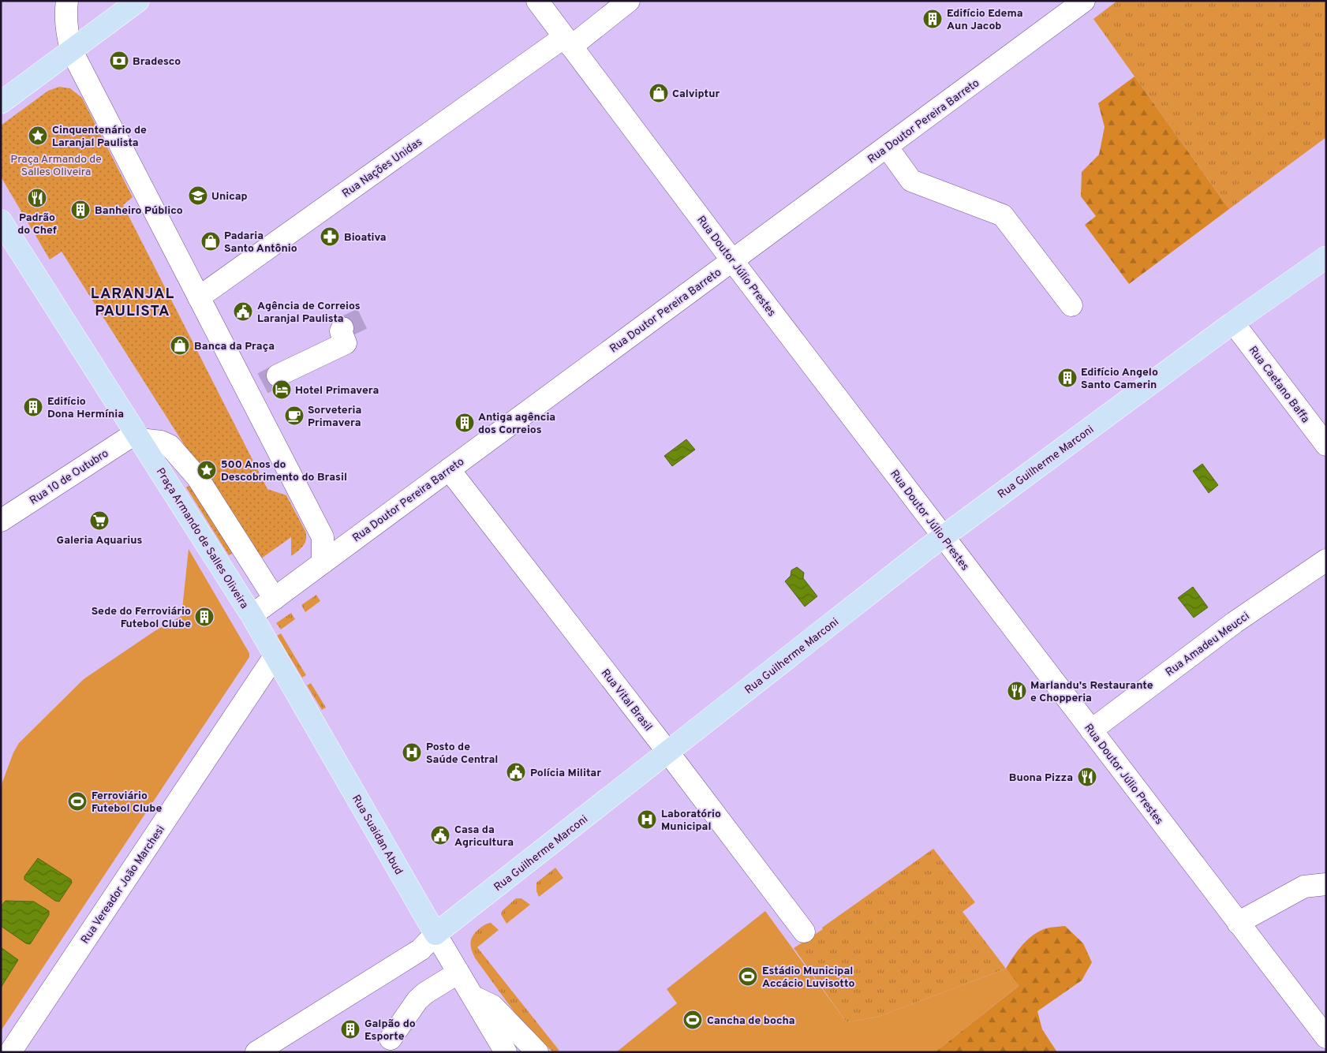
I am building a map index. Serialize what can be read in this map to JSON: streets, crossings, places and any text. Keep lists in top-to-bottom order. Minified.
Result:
{"streets":{"main road":["Rua Guilherme Marconi","Praça Armando de Salles Oliveira","Rua Suaidan Abud"],"street":["Rua Doutor Pereira Barreto","Rua Nações Unidas","Rua Doutor Júlio Prestes","Rua Caetano Baffa","Rua 10 de Outubro","Rua Amadeu Meucci","Rua Vital Brasil","Rua Vereador João Marchesi"]},"crossings":[["Rua Doutor Pereira Barreto","Rua Doutor Júlio Prestes"],["Rua Doutor Pereira Barreto","Praça Armando de Salles Oliveira"],["Rua Doutor Pereira Barreto","Rua Vital Brasil"],["Rua Nações Unidas","Rua Doutor Júlio Prestes"],["Rua Doutor Júlio Prestes","Rua Guilherme Marconi"],["Rua Doutor Júlio Prestes","Rua Amadeu Meucci"],["Rua Caetano Baffa","Rua Guilherme Marconi"],["Rua Guilherme Marconi","Rua Vital Brasil"],["Rua Guilherme Marconi","Rua Suaidan Abud"],["Rua 10 de Outubro","Praça Armando de Salles Oliveira"],["Praça Armando de Salles Oliveira","Rua Suaidan Abud"],["Rua Suaidan Abud","Rua Vereador João Marchesi"]],"districts":["LARANJAL PAULISTA"],"parks":["Praça Armando de Salles Oliveira"],"places":{"building":["Edifício Edema Aun Jacob","Banheiro Público","Edifício Angelo Santo Camerin","Edifício Dona Hermínia","Antiga agência dos Correios","Sede do Ferroviário Futebol Clube","Galpão do Esporte"],"bank":["Bradesco"],"shop":["Calviptur","Padaria Santo Antônio","Banca da Praça"],"place":["Cinquentenário de Laranjal Paulista","500 Anos do Descobrimento do Brasil"],"school or university":["Unicap"],"restaurant":["Padrão do Chef","Marlandu's Restaurante e Chopperia","Buona Pizza"],"pharmacy":["Bioativa"],"public building":["Agência de Correios Laranjal Paulista","Polícia Militar","Casa da Agricultura"],"hotel":["Hotel Primavera"],"cafe":["Sorveteria Primavera"],"supermarket":["Galeria Aquarius"],"hospital":["Posto de Saúde Central","Laboratório Municipal"],"sports":["Ferroviário Futebol Clube","Estádio Municipal Accácio Luvisotto","Cancha de bocha"]}}
